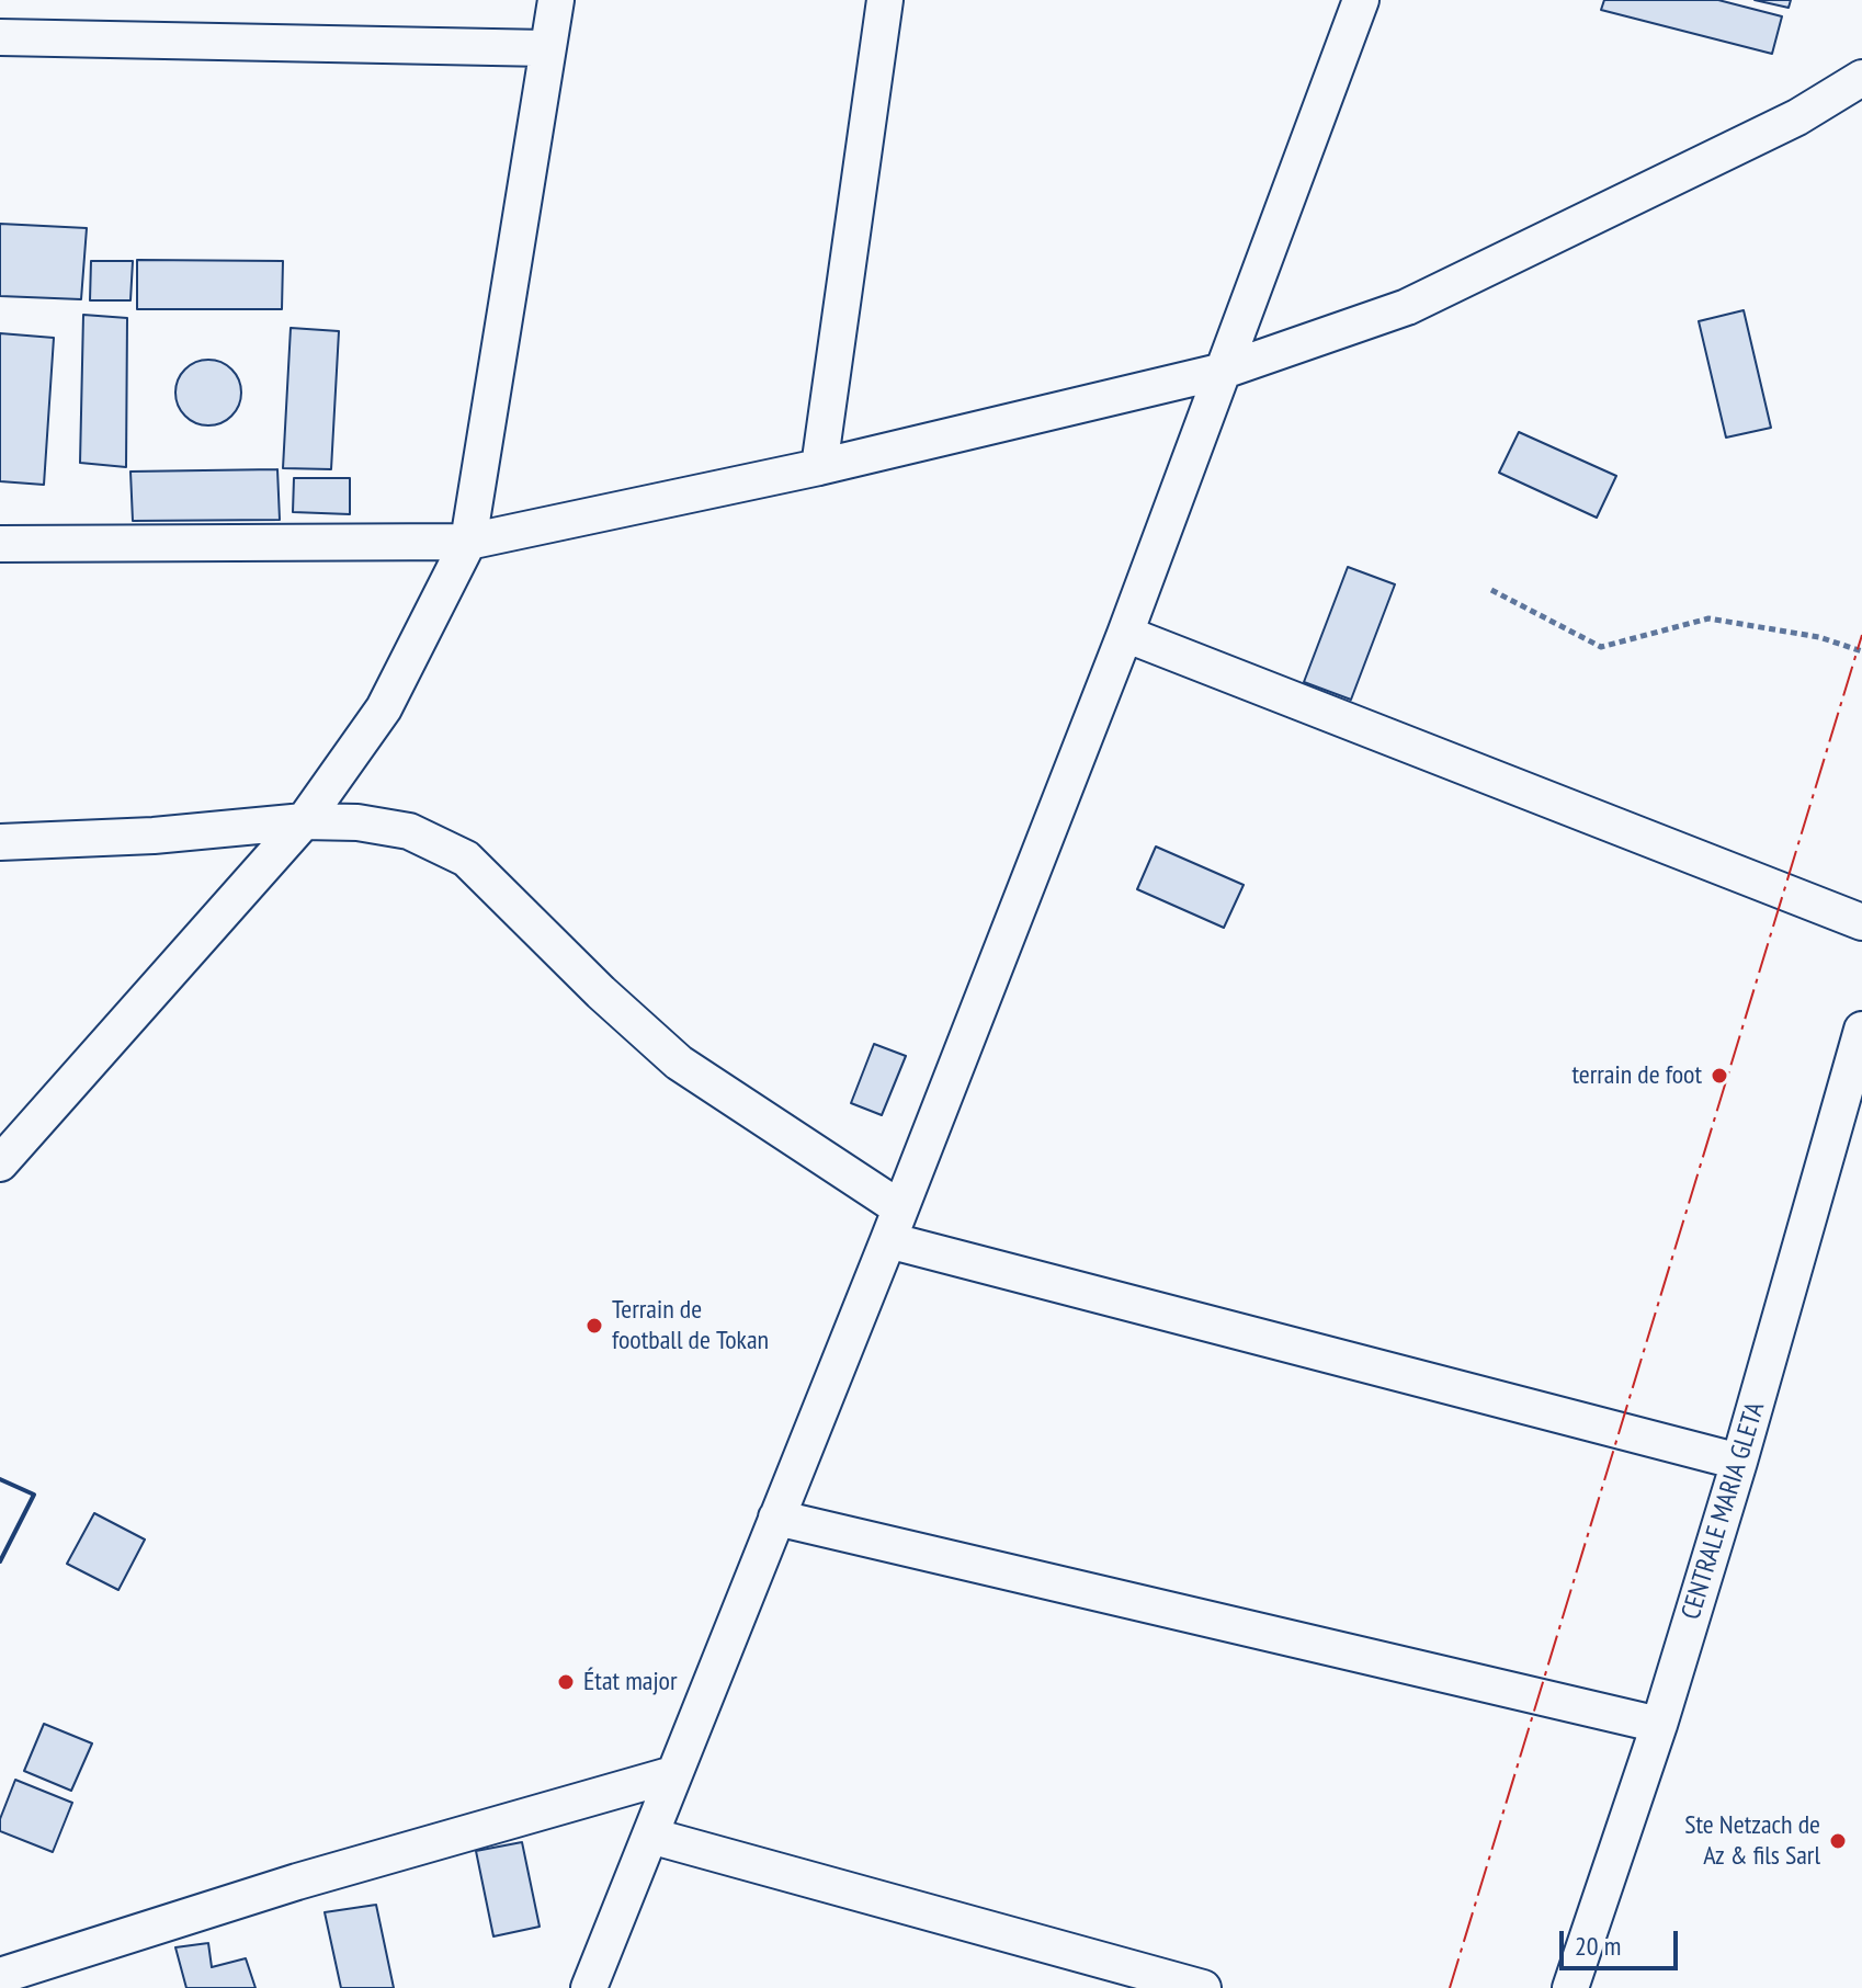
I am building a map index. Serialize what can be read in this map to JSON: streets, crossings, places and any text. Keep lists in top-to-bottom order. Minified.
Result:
{"streets":{"street":["CENTRALE MARIA GLETA"]},"places":["terrain de foot","Terrain de football de Tokan","État major","Ste Netzach de Az & fils Sarl"],"scale_bar":"20 m"}
